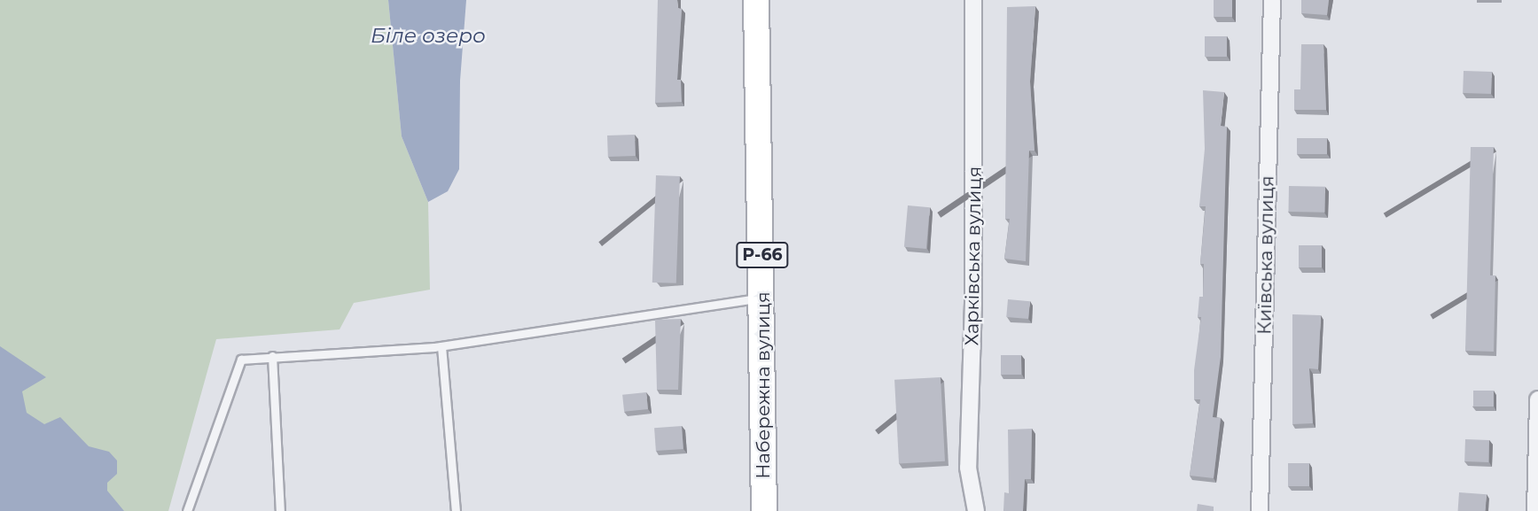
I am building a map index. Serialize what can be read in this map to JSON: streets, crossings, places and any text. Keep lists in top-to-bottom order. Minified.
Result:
{"streets":{"main road":["Р-66","Набережна вулиця"],"street":["Київська вулиця","Харківська вулиця"]},"water":["Біле озеро"]}
